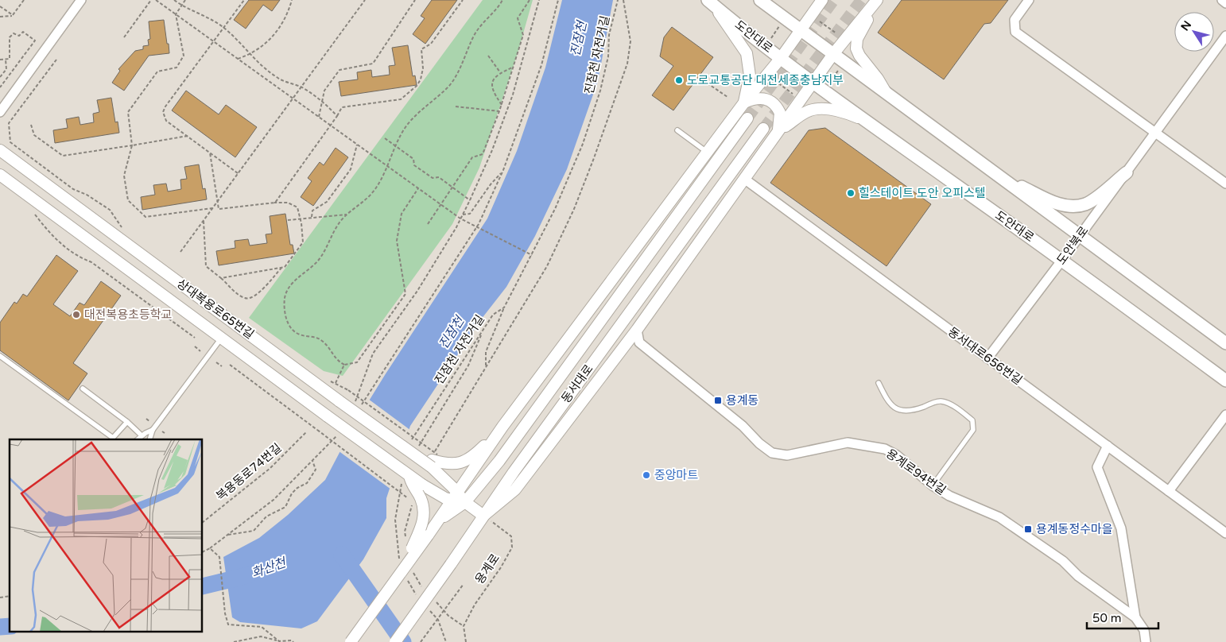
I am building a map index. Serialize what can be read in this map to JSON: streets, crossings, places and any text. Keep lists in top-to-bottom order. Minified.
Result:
{"streets":{"main road":["도안대로"],"street":["도안북로","상대복용로65번길","동서대로656번길","동서대로","용계로94번길"],"path":["진잠천 자전거길","복용동로74번길","용계로"]},"crossings":[["도안대로","도안북로"],["도안북로","동서대로656번길"],["상대복용로65번길","동서대로"],["상대복용로65번길","용계로"],["동서대로","용계로"]],"water":["진잠천","화산천"],"places":{"other":["도로교통공단 대전세종충남지부","힐스테이트 도안 오피스텔","대전복용초등학교","중앙마트"],"transit":["용계동","용계동정수마을"]},"scale_bar":"50 m","north":"top left"}
